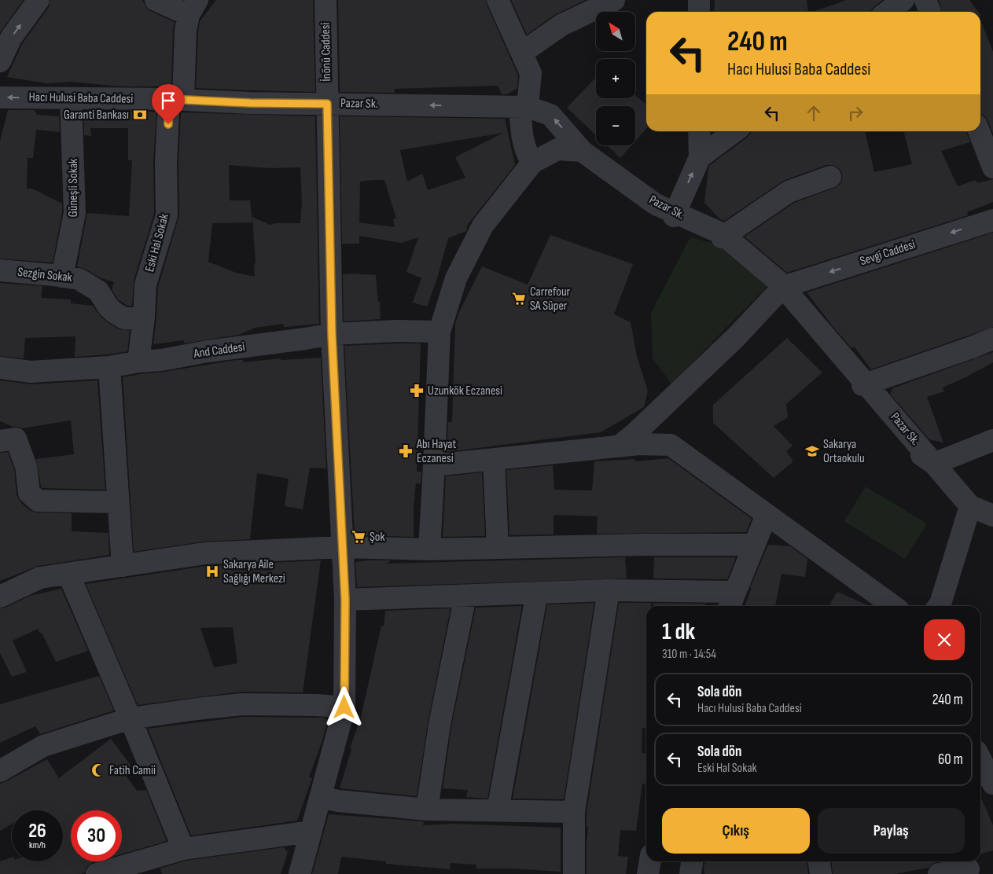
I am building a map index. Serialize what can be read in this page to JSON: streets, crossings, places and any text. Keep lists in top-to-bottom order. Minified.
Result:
{"streets":{"street":["İnönü Caddesi","Hacı Hulusi Baba Caddesi","Pazar Sk.","Güneşli Sokak","Eski Hal Sokak","Sevgi Caddesi","Sezgin Sokak","And Caddesi"]},"crossings":[["İnönü Caddesi","Hacı Hulusi Baba Caddesi"],["İnönü Caddesi","Pazar Sk."],["İnönü Caddesi","And Caddesi"],["Hacı Hulusi Baba Caddesi","Pazar Sk."],["Hacı Hulusi Baba Caddesi","Güneşli Sokak"],["Hacı Hulusi Baba Caddesi","Eski Hal Sokak"],["Pazar Sk.","Sevgi Caddesi"],["Güneşli Sokak","Sezgin Sokak"],["Eski Hal Sokak","Sezgin Sokak"],["Eski Hal Sokak","And Caddesi"]],"places":{"bank":["Garanti Bankası"],"supermarket":["Carrefour SA Süper","Şok"],"pharmacy":["Uzunkök Eczanesi","Abı Hayat Eczanesi"],"school or university":["Sakarya Ortaokulu"],"hospital":["Sakarya Aile Sağlığı Merkezi"],"mosque":["Fatih Camii"]},"north":"top left","page":{"map_buttons":["+","−"],"turn":["240 m","Hacı Hulusi Baba Caddesi"],"heading":["1 dk","310 m · 14:54"],"list":[{"name":"Sola dön","note":"Hacı Hulusi Baba Caddesi","value":"240 m"},{"name":"Sola dön","note":"Eski Hal Sokak","value":"60 m"}],"buttons":["Çıkış","Paylaş"],"speed":"26 km/h","limit":"30"}}
